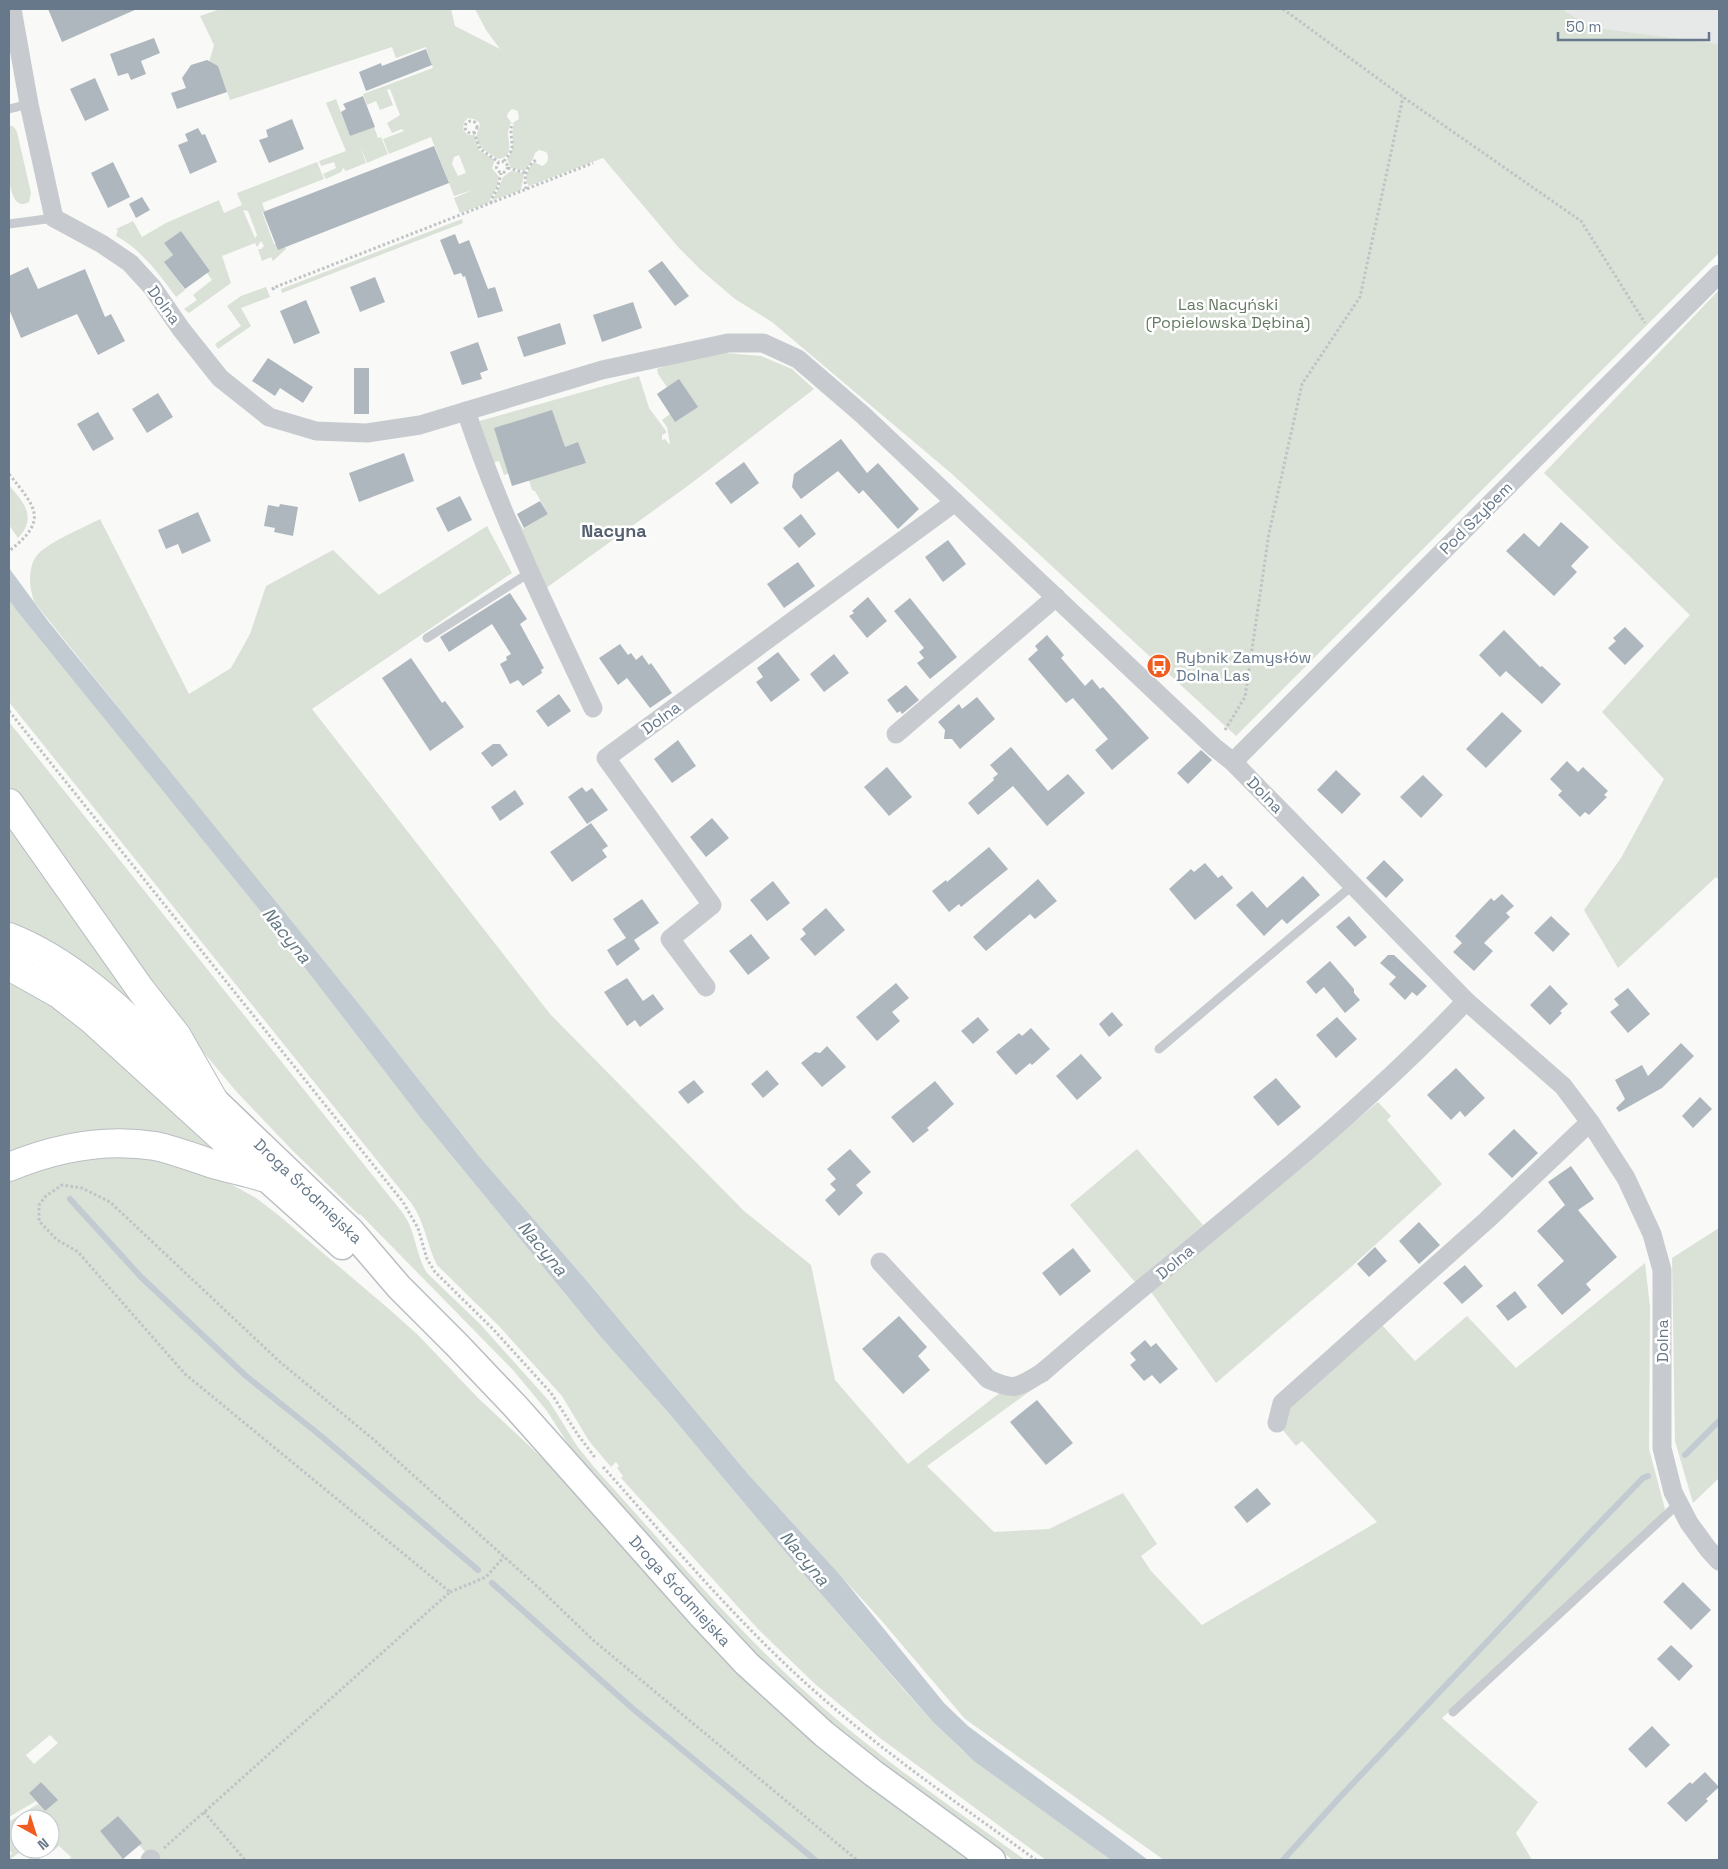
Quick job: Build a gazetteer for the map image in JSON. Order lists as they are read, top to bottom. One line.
{"streets":{"main road":["Droga Śródmiejska"],"street":["Dolna","Pod Szybem"]},"crossings":[["Dolna","Pod Szybem"]],"districts":["Nacyna"],"water":["Nacyna"],"parks":["Las Nacyński (Popielowska Dębina)"],"places":{"bus stop":["Rybnik Zamysłów Dolna Las"]},"scale_bar":"50 m","north":"bottom right"}
